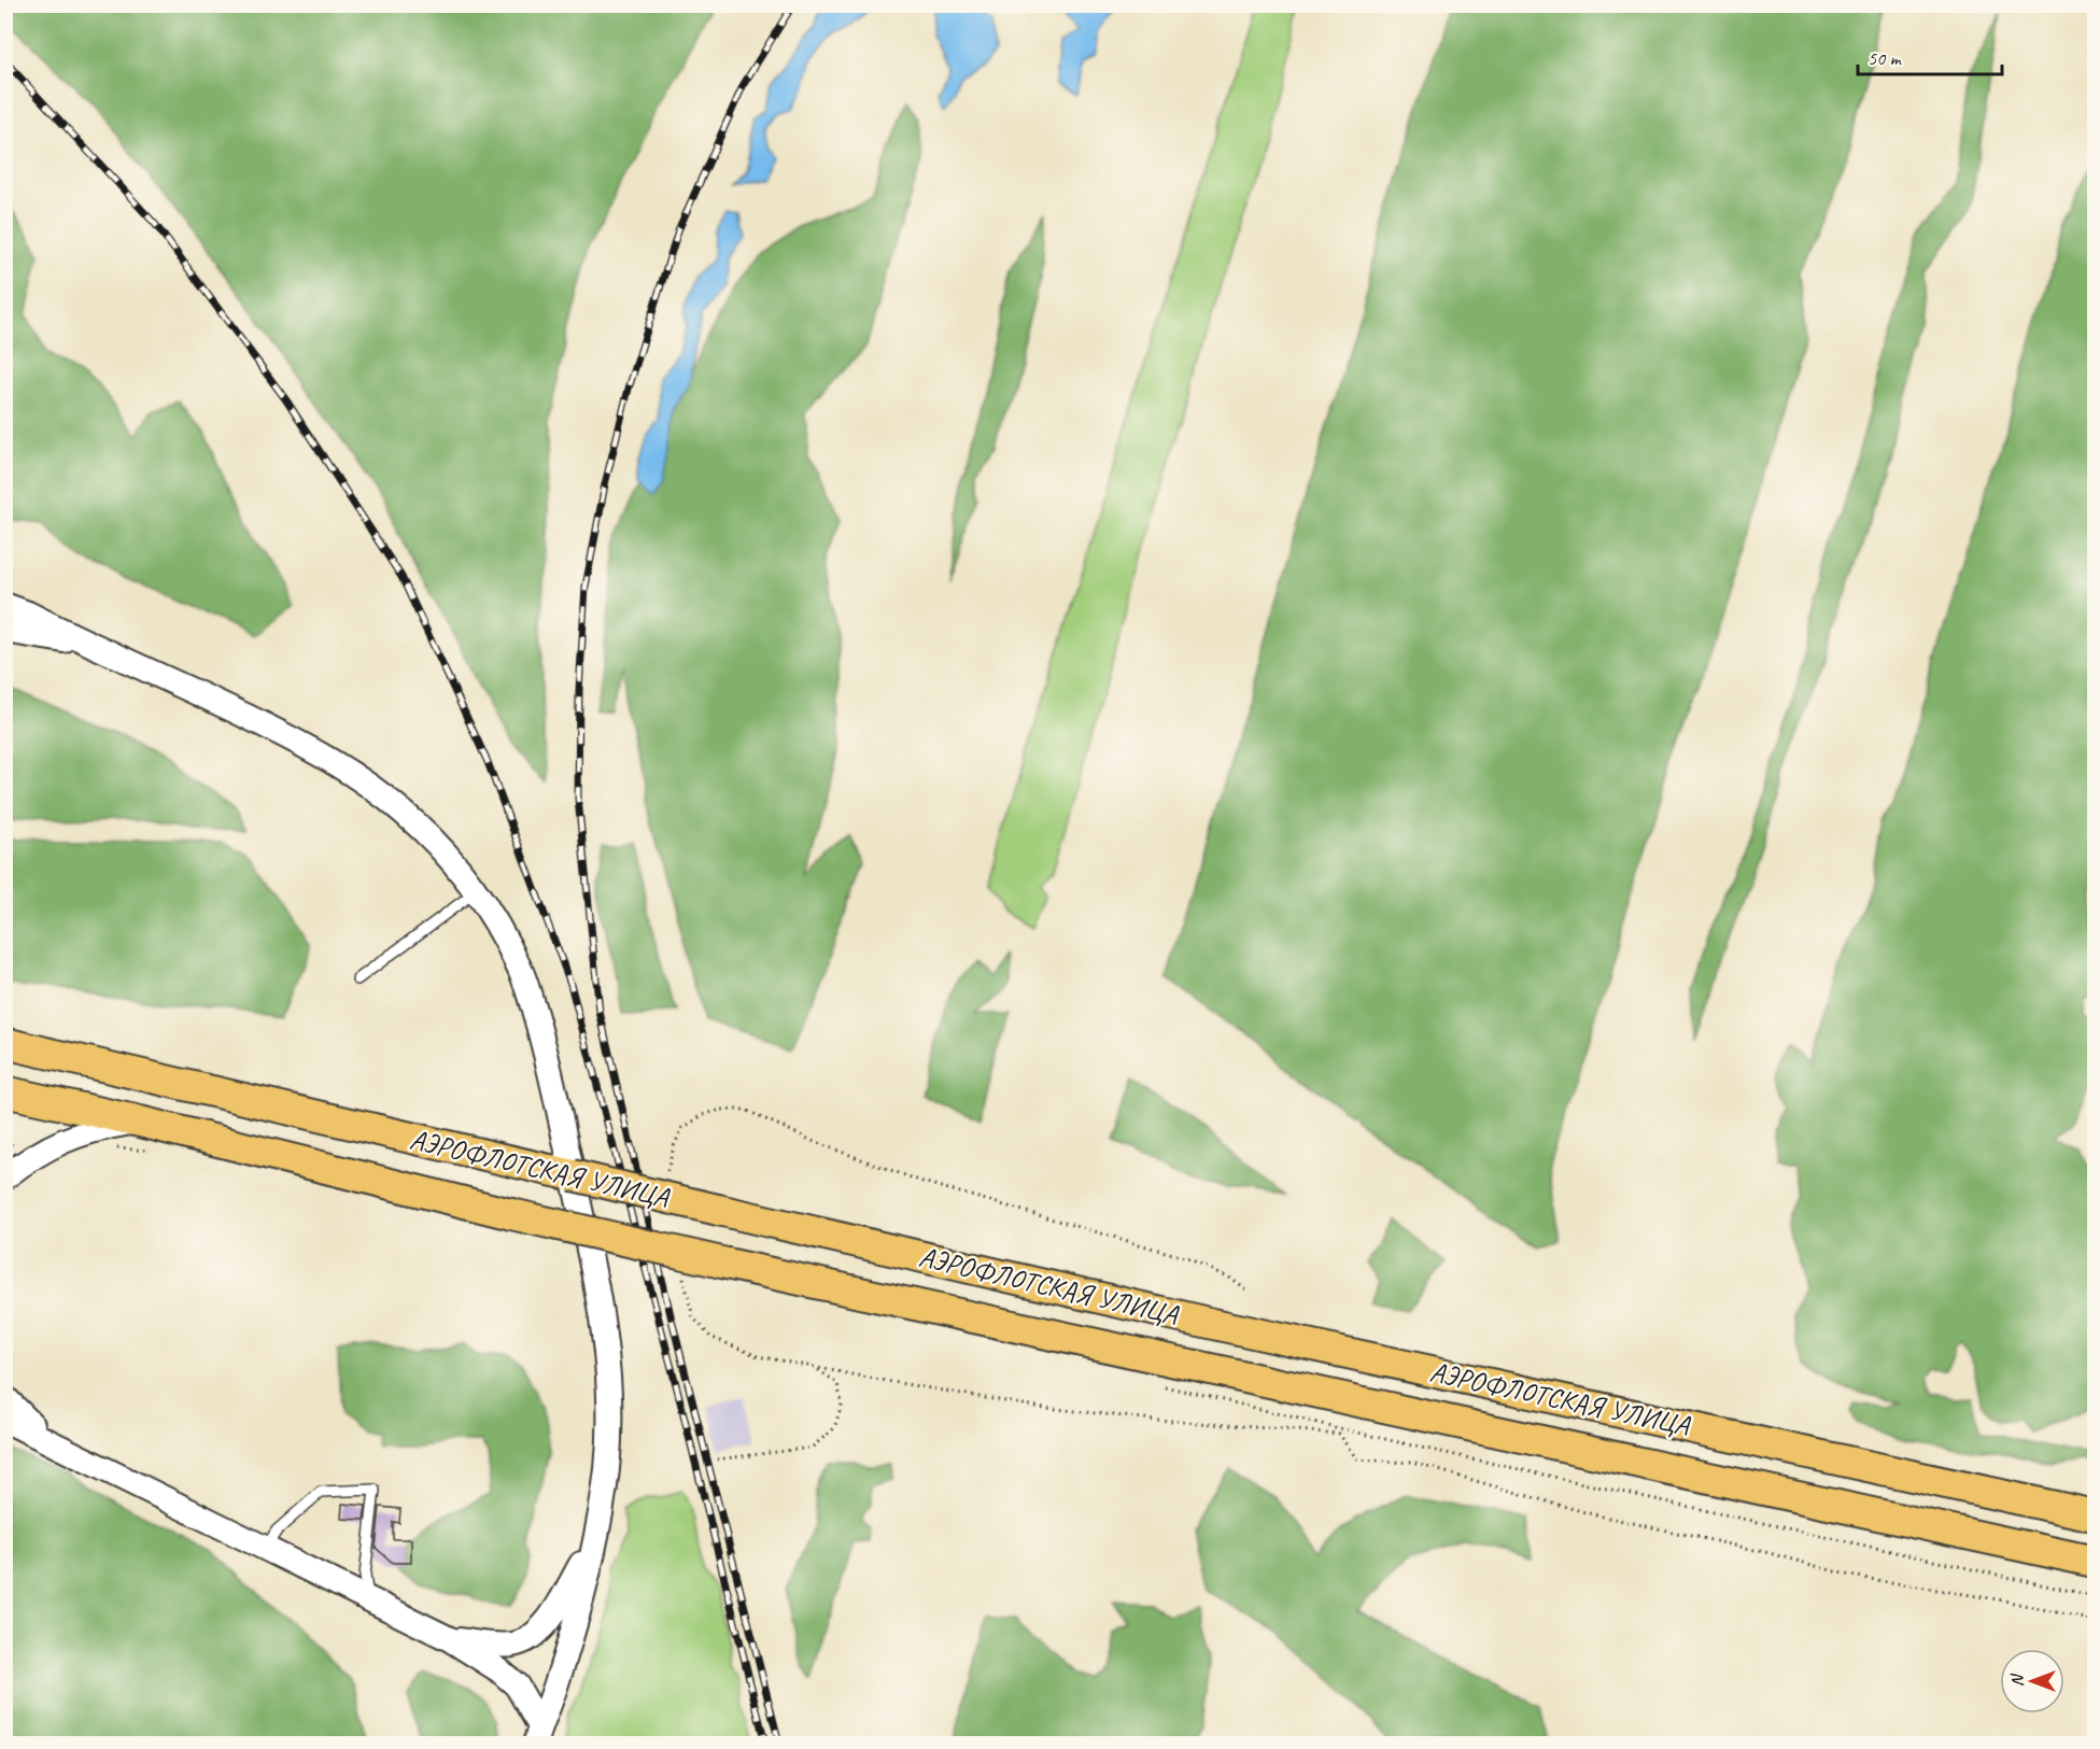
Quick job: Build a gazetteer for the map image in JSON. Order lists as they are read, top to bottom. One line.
{"streets":{"main road":["АЭРОФЛОТСКАЯ УЛИЦА"]},"scale_bar":"50 m","north":"left"}
